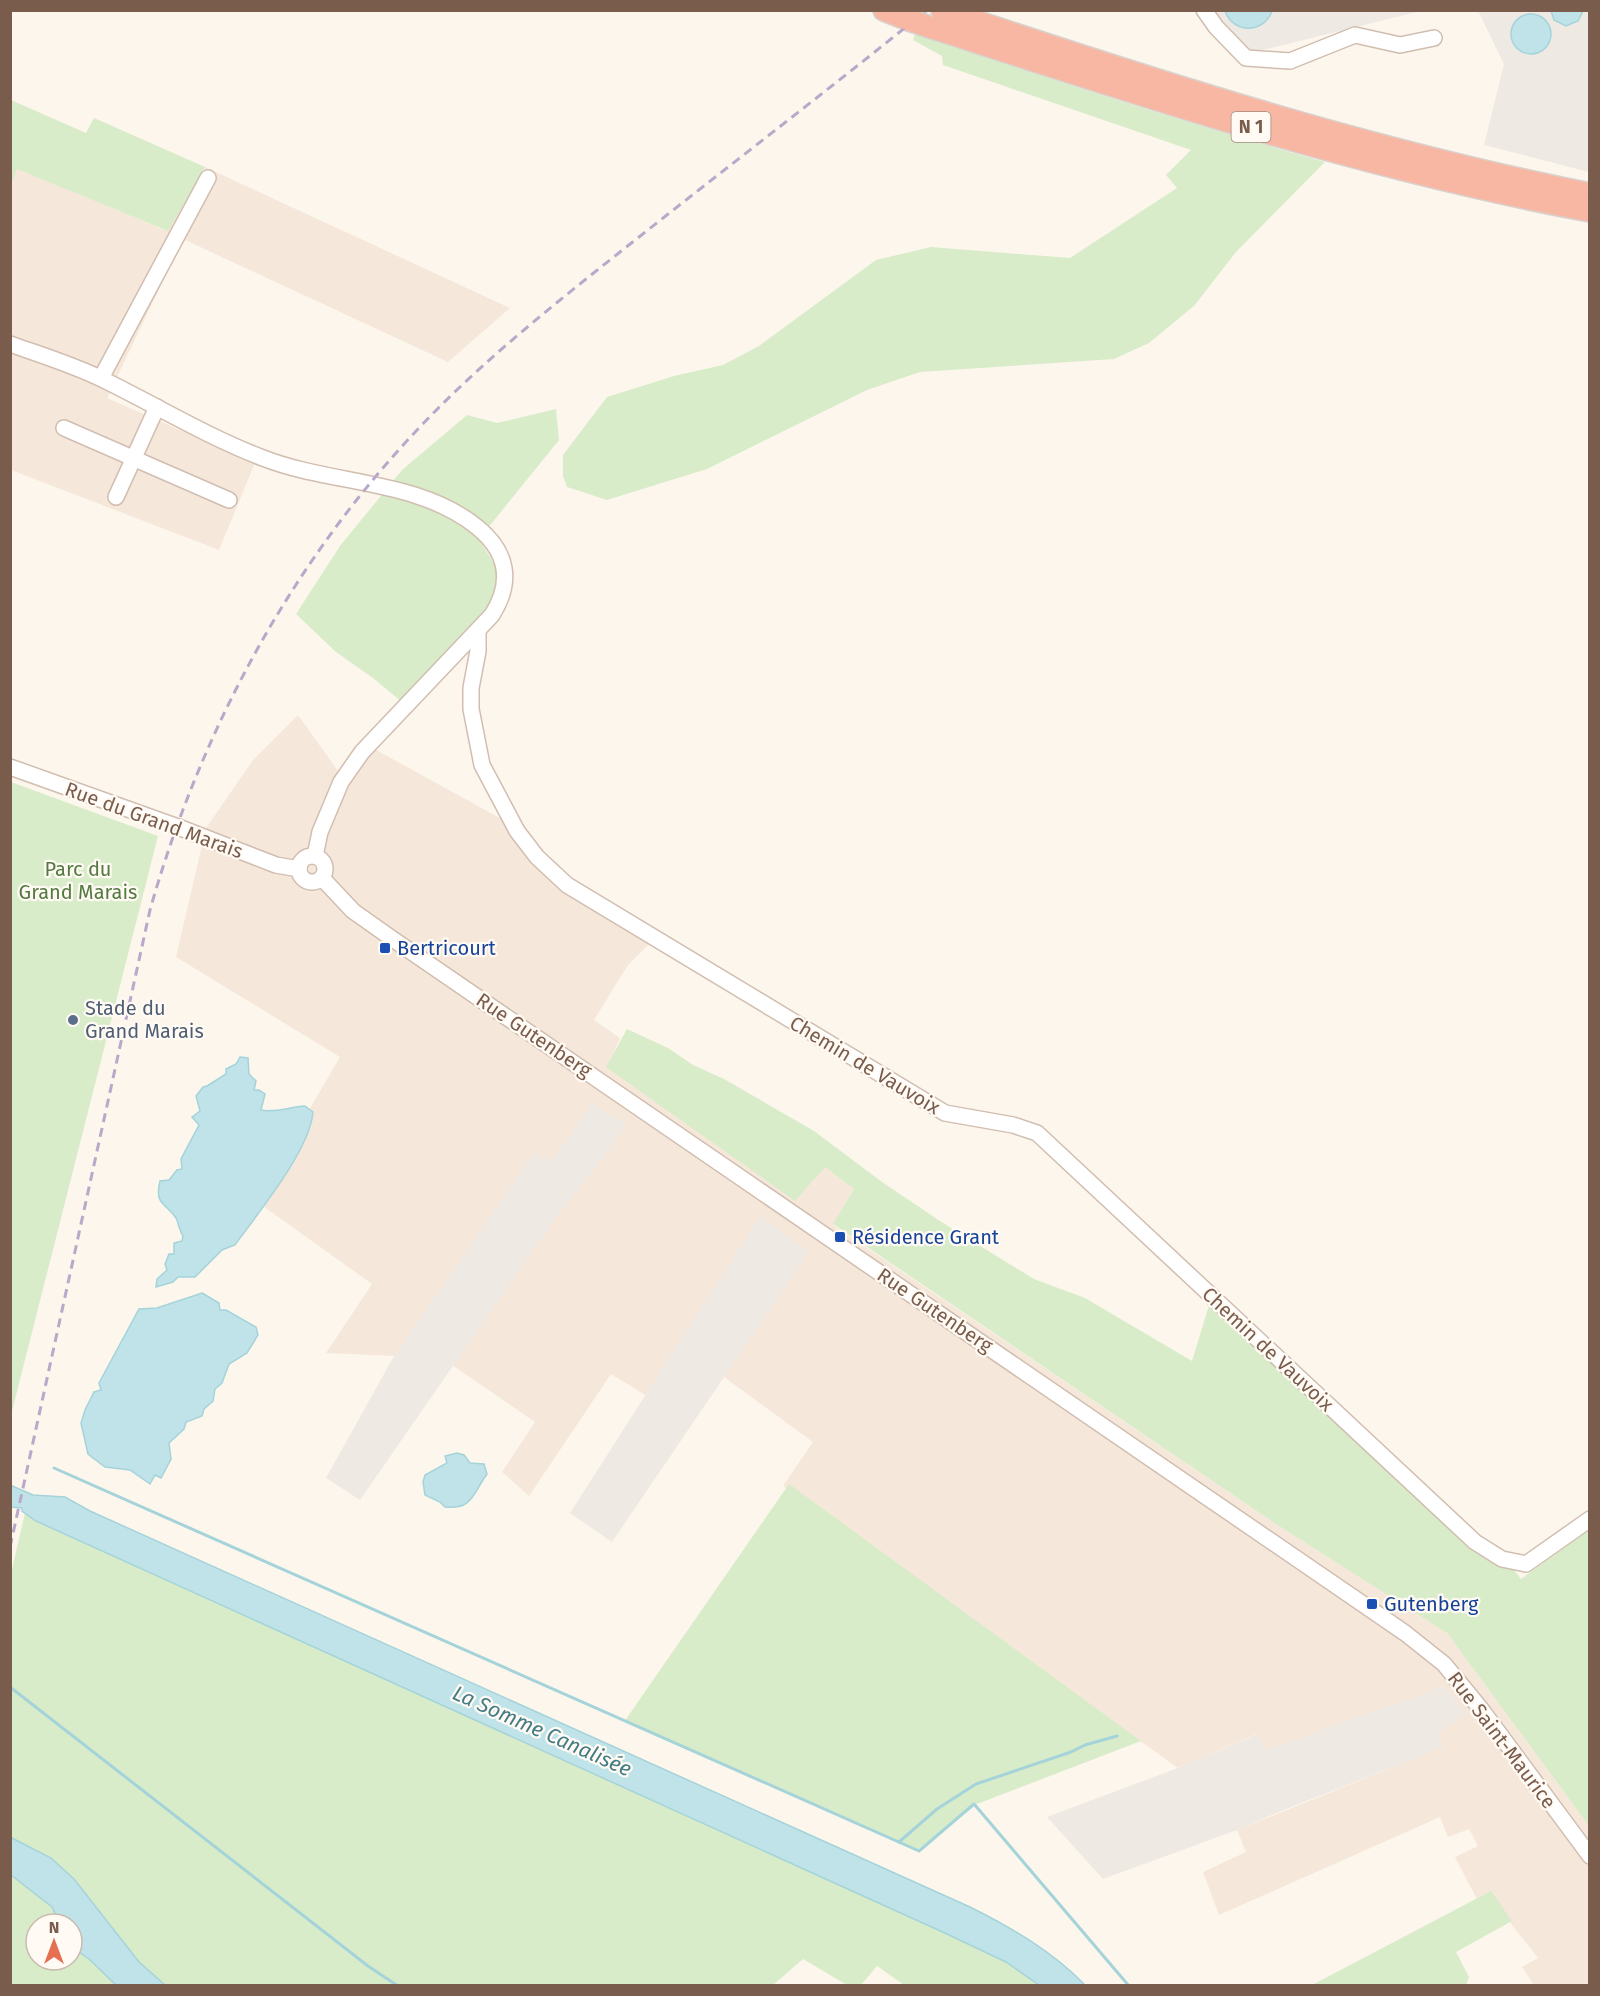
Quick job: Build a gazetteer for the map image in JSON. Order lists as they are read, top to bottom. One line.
{"streets":{"highway":["N 1"],"street":["Rue du Grand Marais","Rue Gutenberg","Chemin de Vauvoix","Rue Saint-Maurice"]},"crossings":[["Rue du Grand Marais","Rue Gutenberg"],["Rue Gutenberg","Rue Saint-Maurice"]],"water":["La Somme Canalisée"],"parks":["Parc du Grand Marais"],"places":{"transit":["Bertricourt","Résidence Grant","Gutenberg"],"other":["Stade du Grand Marais"]},"north":"top"}
